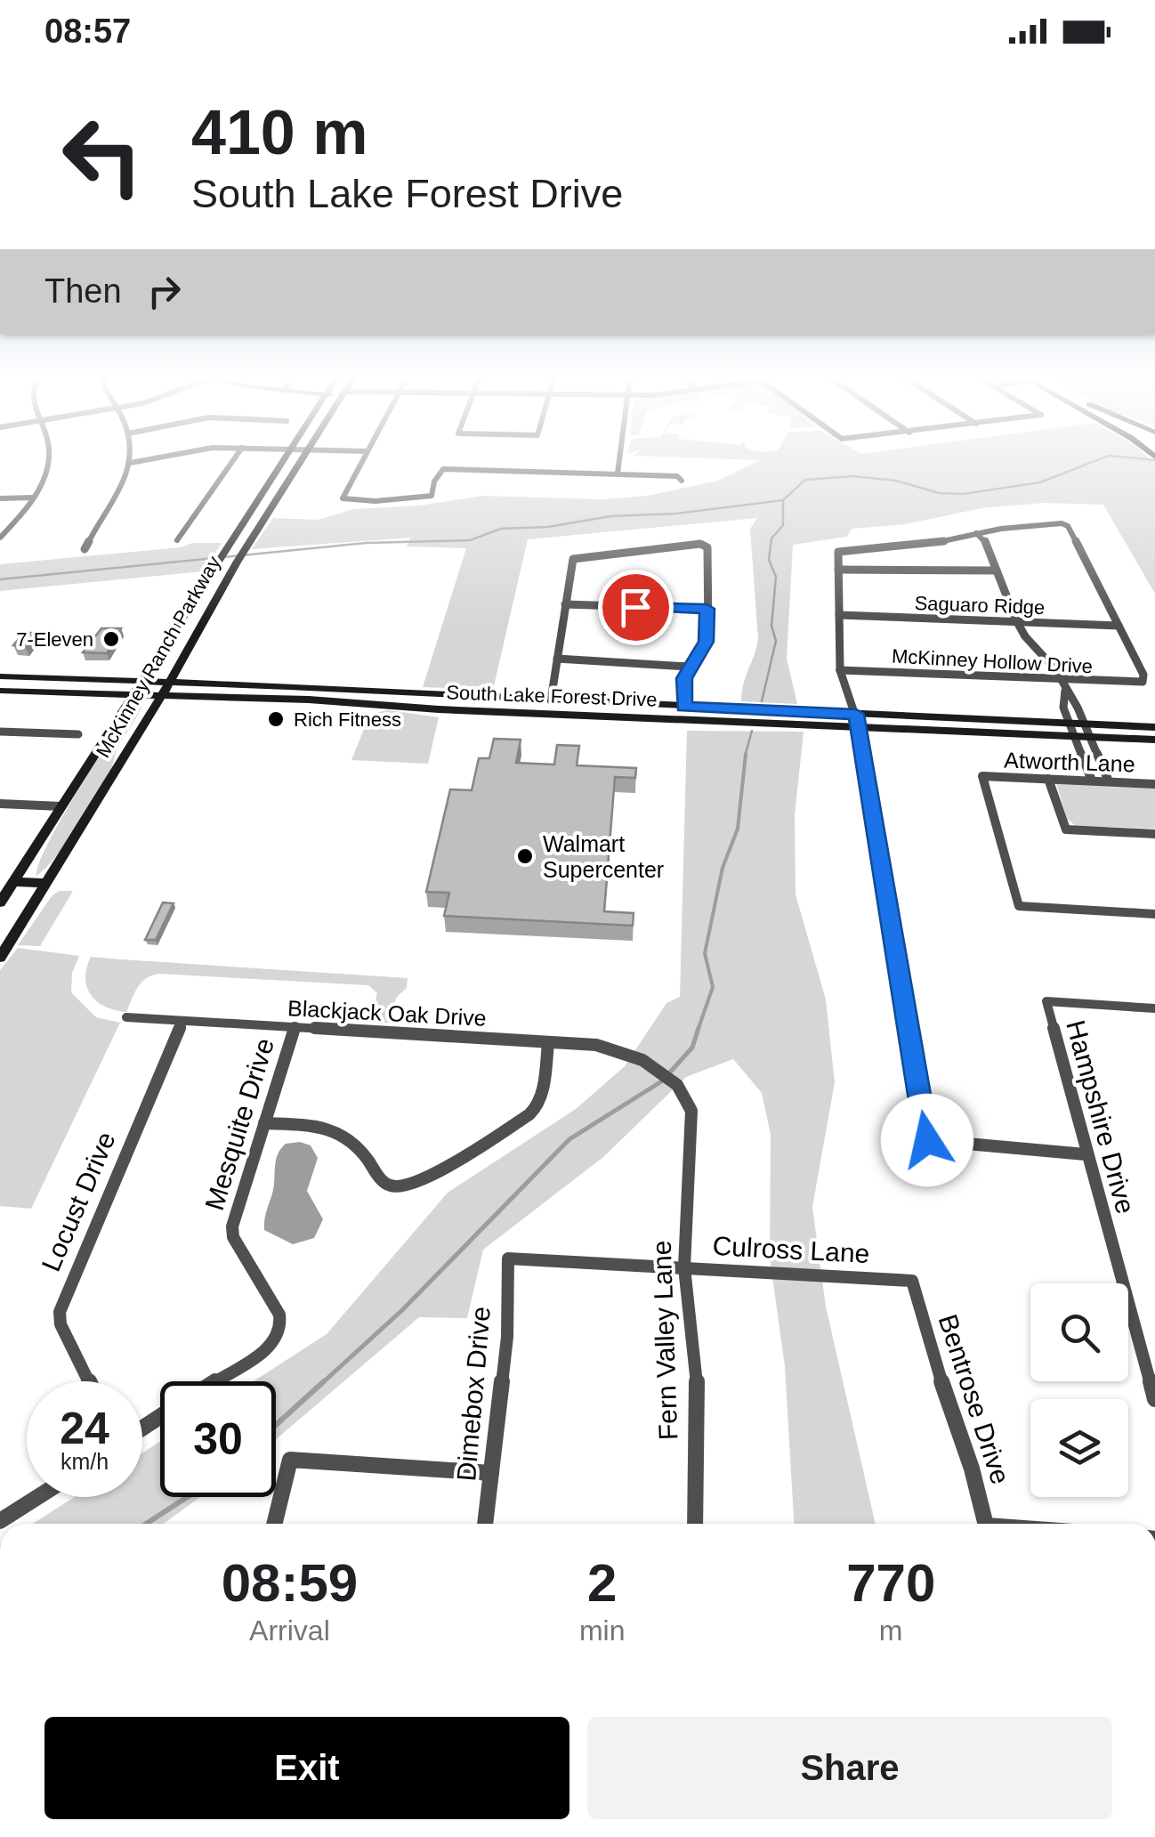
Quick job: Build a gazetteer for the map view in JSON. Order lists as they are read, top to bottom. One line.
{"streets":{"main road":["McKinney Ranch Parkway","South Lake Forest Drive"],"street":["Saguaro Ridge","McKinney Hollow Drive","Atworth Lane","Blackjack Oak Drive","Hampshire Drive","Mesquite Drive","Locust Drive","Culross Lane","Fern Valley Lane","Dimebox Drive","Bentrose Drive"]},"crossings":[["Saguaro Ridge","McKinney Hollow Drive"],["McKinney Ranch Parkway","South Lake Forest Drive"],["Blackjack Oak Drive","Mesquite Drive"],["Blackjack Oak Drive","Locust Drive"],["Blackjack Oak Drive","Fern Valley Lane"],["Culross Lane","Fern Valley Lane"],["Culross Lane","Dimebox Drive"],["Culross Lane","Bentrose Drive"]],"places":["7-Eleven","Rich Fitness","Walmart Supercenter"],"page":{"status":"08:57","turn":["410 m","South Lake Forest Drive"],"then":"Then","speed":"24 km/h","limit":"30","eta":["08:59","Arrival","2","min","770","m"],"buttons":["Exit","Share"]}}
